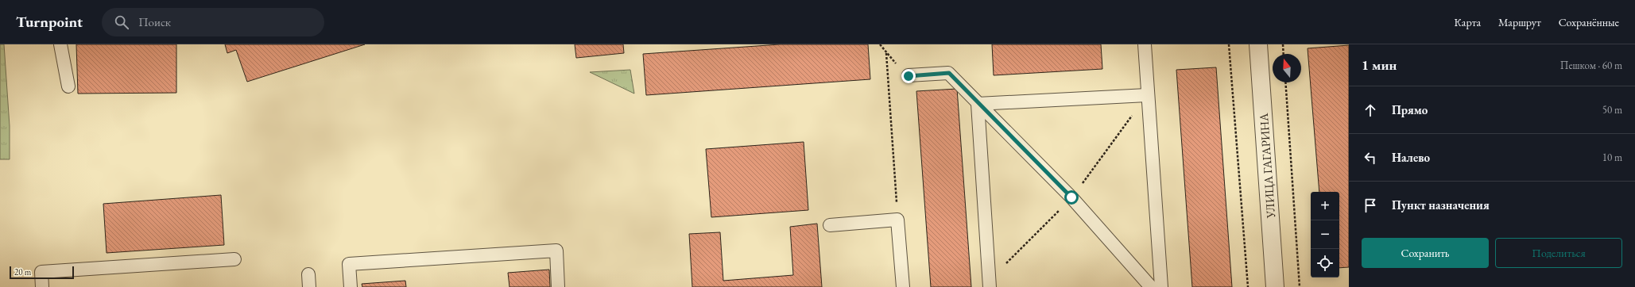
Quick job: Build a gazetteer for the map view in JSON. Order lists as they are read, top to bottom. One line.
{"streets":{"street":["УЛИЦА ГАГАРИНА"]},"scale_bar":"20 m","north":"top","page":{"header":"Turnpoint","search":"Поиск","nav":["Карта","Маршрут","Сохранённые"],"heading":["1 мин","Пешком · 60 m"],"list":[["Прямо","50 m"],["Налево","10 m"],"Пункт назначения"],"map_buttons":["+","−"],"buttons":["Сохранить","Поделиться"],"scale":"20 m"}}
